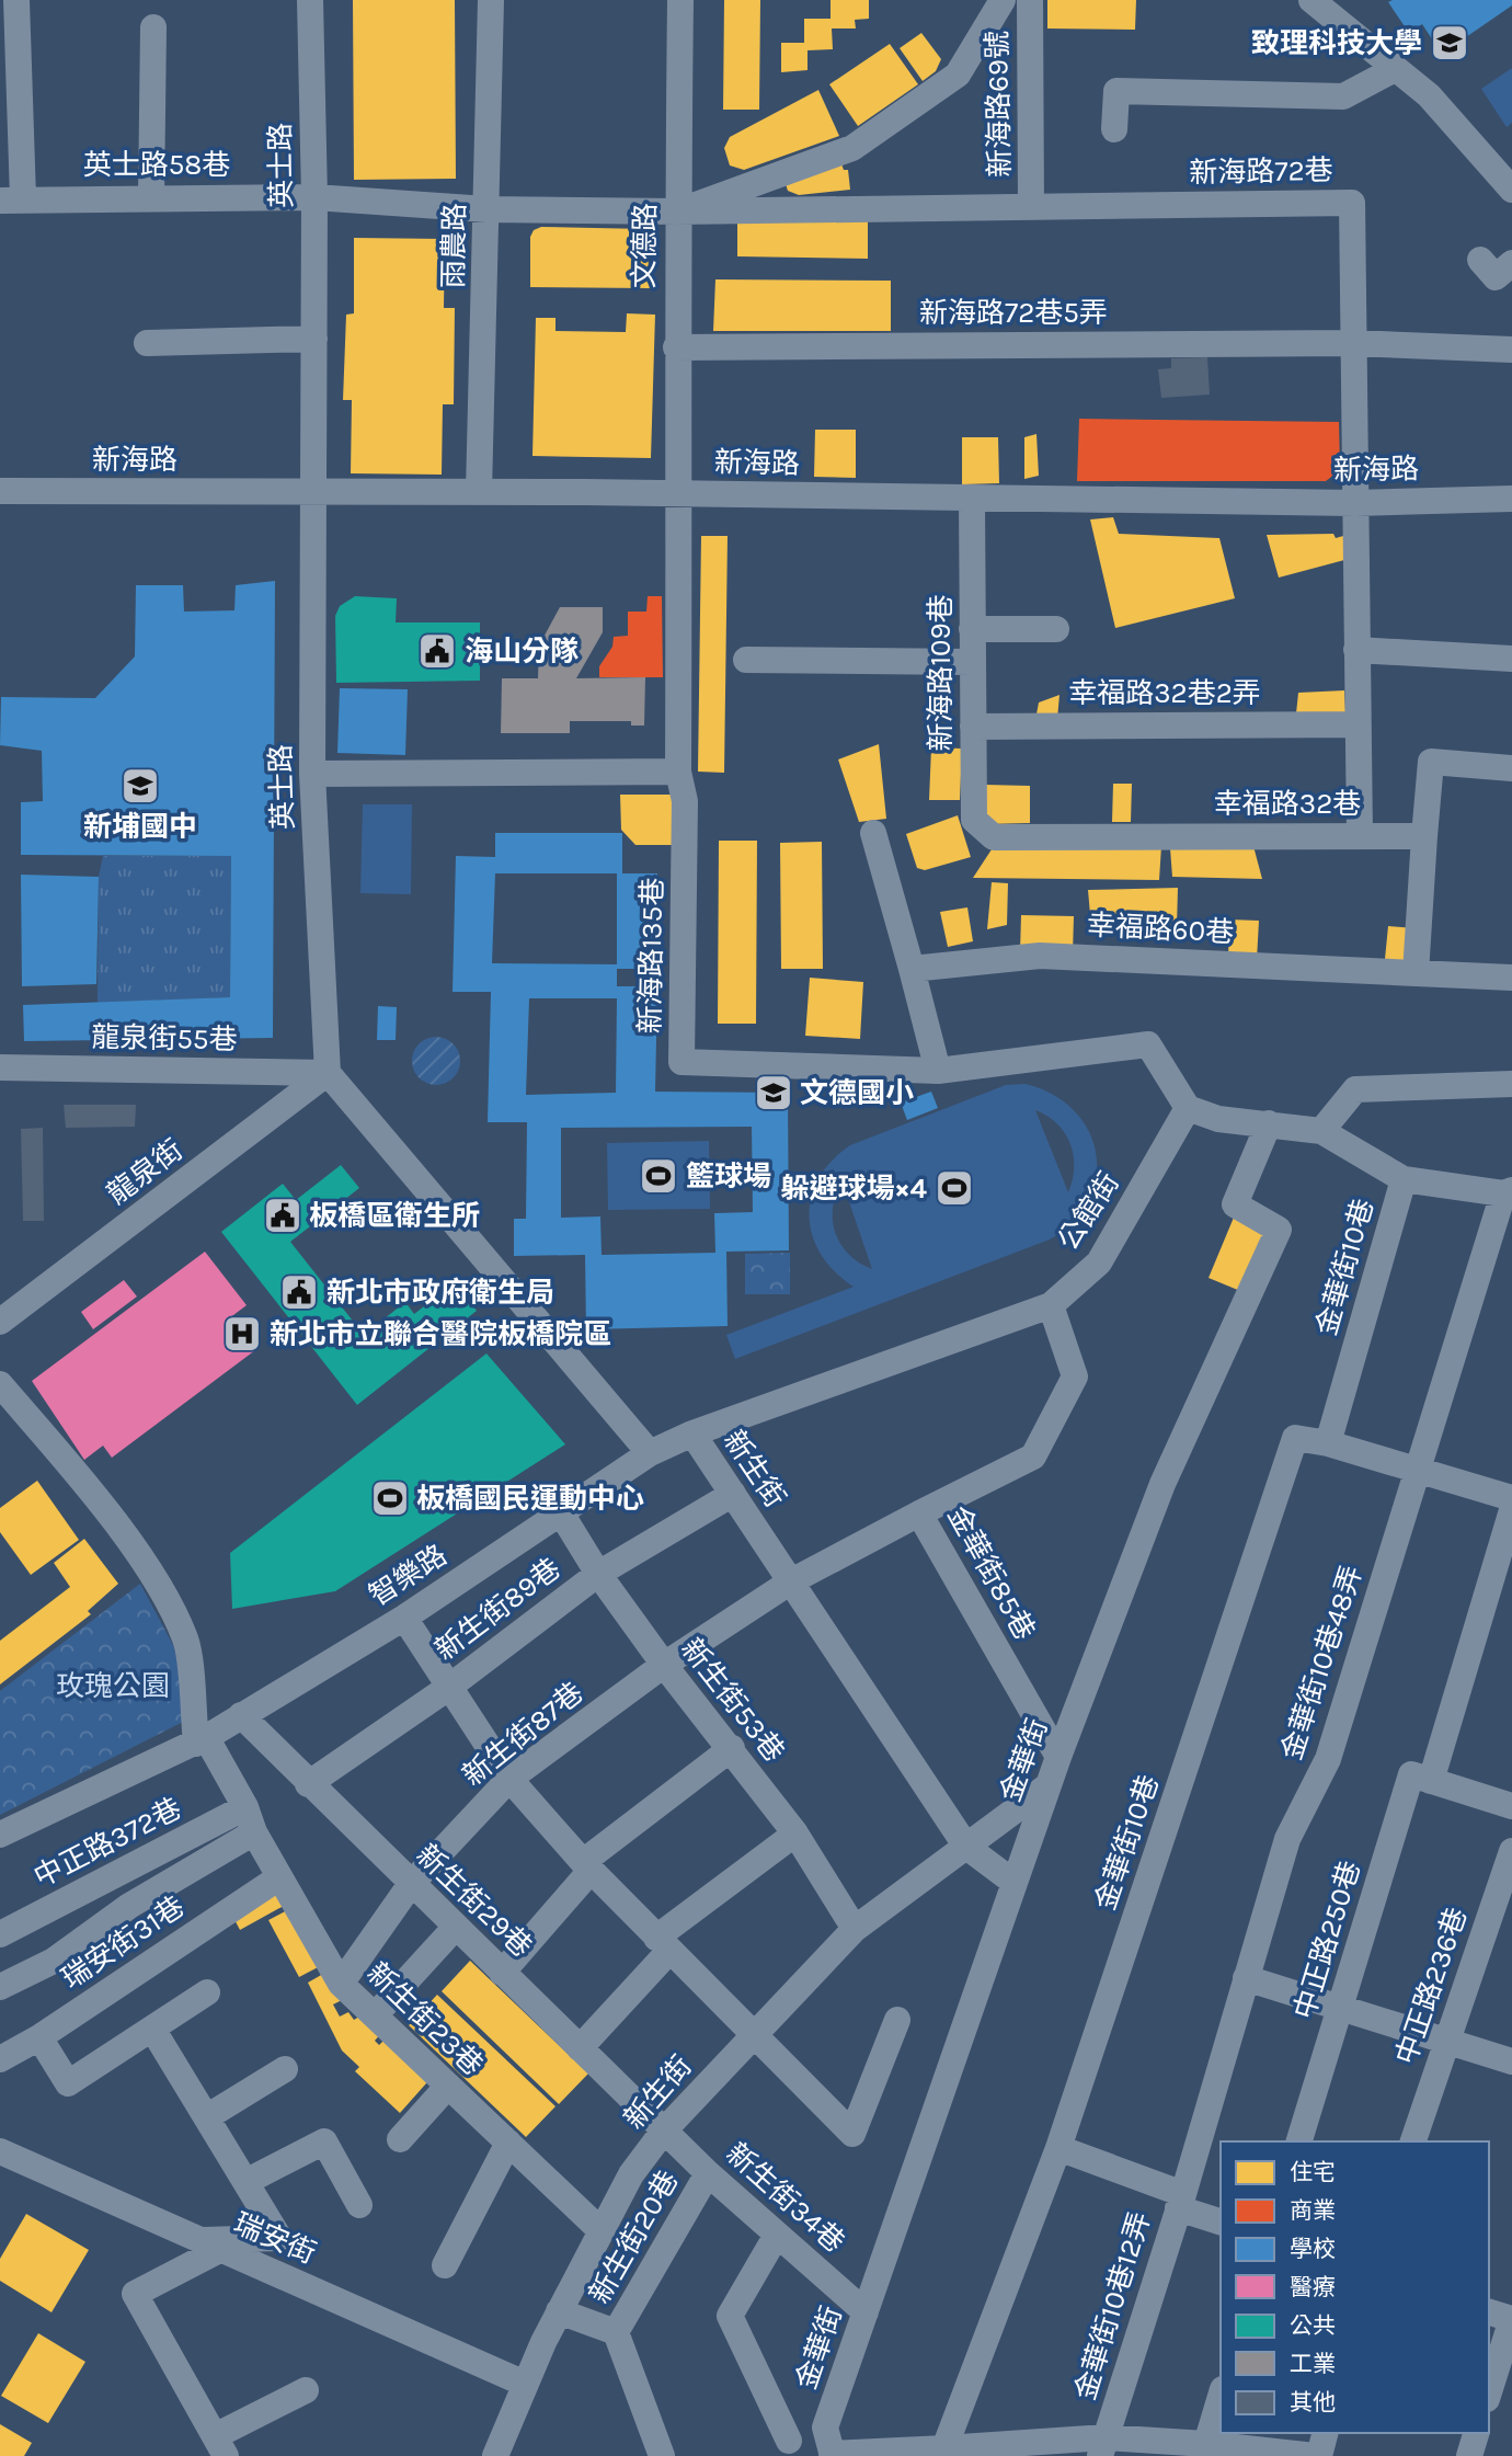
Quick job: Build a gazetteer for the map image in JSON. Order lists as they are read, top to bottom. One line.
{"streets":{"street":["新海路69號","英士路58巷","英士路","新海路72巷","雨農路","文德路","新海路72巷5弄","新海路","新海路109巷","幸福路32巷2弄","幸福路32巷","幸福路60巷","新海路135巷","龍泉街55巷","龍泉街","公館街","金華街10巷","新生街","金華街85巷","智樂路","新生街89巷","金華街10巷48弄","新生街53巷","新生街87巷","金華街","中正路372巷","新生街29巷","中正路250巷","瑞安街31巷","中正路236巷","新生街23巷","新生街34巷","新生街20巷","瑞安街","金華街10巷12弄"]},"crossings":[["新海路69號","新海路72巷"],["英士路58巷","英士路"],["英士路58巷","新海路72巷"],["英士路58巷","雨農路"],["英士路","新海路"],["英士路","龍泉街55巷"],["英士路","龍泉街"],["新海路72巷","雨農路"],["新海路72巷","文德路"],["新海路72巷","新海路72巷5弄"],["新海路72巷","新海路"],["新海路72巷","幸福路32巷2弄"],["新海路72巷","幸福路32巷"],["雨農路","新海路"],["文德路","新海路72巷5弄"],["文德路","新海路"],["文德路","新海路135巷"],["新海路","新海路109巷"],["新海路","新海路135巷"],["新海路109巷","幸福路32巷2弄"],["新海路109巷","幸福路32巷"],["新海路135巷","公館街"],["龍泉街55巷","龍泉街"],["公館街","新生街"],["公館街","金華街85巷"],["公館街","智樂路"],["新生街","新生街89巷"],["新生街","新生街53巷"],["新生街","新生街87巷"],["新生街","金華街"],["新生街","新生街29巷"],["新生街","新生街23巷"],["新生街","新生街34巷"],["新生街","新生街20巷"],["新生街","瑞安街"],["金華街85巷","新生街87巷"],["金華街85巷","金華街"],["智樂路","新生街53巷"],["智樂路","中正路372巷"],["智樂路","新生街29巷"],["智樂路","新生街23巷"],["新生街89巷","新生街53巷"],["新生街89巷","新生街29巷"],["金華街10巷48弄","金華街10巷12弄"],["新生街53巷","新生街87巷"],["新生街87巷","新生街29巷"],["新生街87巷","新生街23巷"],["金華街","新生街34巷"],["中正路372巷","新生街23巷"],["新生街29巷","新生街34巷"],["瑞安街31巷","新生街23巷"],["新生街34巷","新生街20巷"]],"parks":["玫瑰公園"],"places":{"school or university":["致理科技大學","新埔國中","文德國小"],"public building":["海山分隊","板橋區衛生所","新北市政府衛生局"],"sports":["籃球場","躲避球場×4","板橋國民運動中心"],"hospital":["新北市立聯合醫院板橋院區"]},"legend":["住宅","商業","學校","醫療","公共","工業","其他"]}
